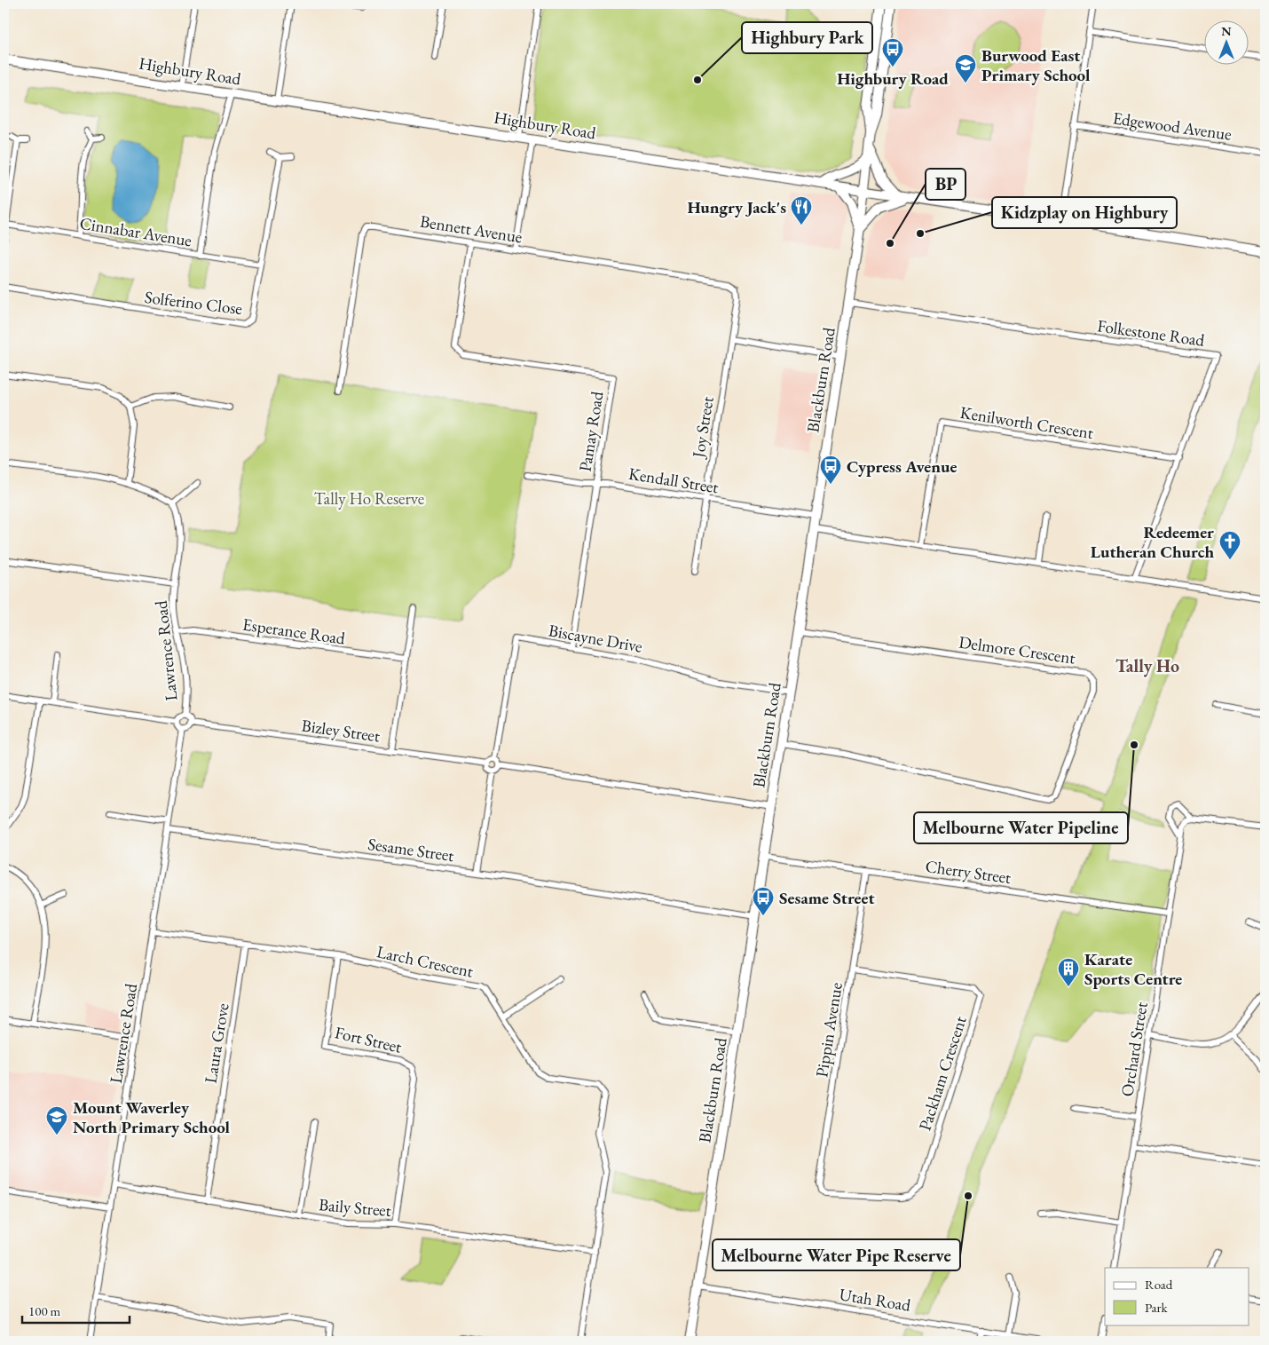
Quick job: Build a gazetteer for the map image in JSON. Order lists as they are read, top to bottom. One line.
{"streets":{"main road":["Highbury Road","Blackburn Road"],"street":["Edgewood Avenue","Bennett Avenue","Cinnabar Avenue","Solferino Close","Folkestone Road","Kenilworth Crescent","Joy Street","Pamay Road","Kendall Street","Esperance Road","Biscayne Drive","Delmore Crescent","Lawrence Road","Bizley Street","Sesame Street","Cherry Street","Larch Crescent","Pippin Avenue","Fort Street","Laura Grove","Orchard Street","Packham Crescent","Baily Street","Utah Road"]},"crossings":[["Highbury Road","Blackburn Road"],["Bennett Avenue","Joy Street"],["Bennett Avenue","Pamay Road"],["Cinnabar Avenue","Solferino Close"],["Folkestone Road","Blackburn Road"],["Folkestone Road","Kenilworth Crescent"],["Blackburn Road","Kendall Street"],["Blackburn Road","Biscayne Drive"],["Blackburn Road","Delmore Crescent"],["Blackburn Road","Sesame Street"],["Blackburn Road","Cherry Street"],["Blackburn Road","Utah Road"],["Joy Street","Kendall Street"],["Pamay Road","Kendall Street"],["Pamay Road","Biscayne Drive"],["Esperance Road","Lawrence Road"],["Biscayne Drive","Bizley Street"],["Lawrence Road","Bizley Street"],["Lawrence Road","Sesame Street"],["Lawrence Road","Larch Crescent"],["Lawrence Road","Baily Street"],["Cherry Street","Pippin Avenue"],["Cherry Street","Orchard Street"],["Larch Crescent","Fort Street"],["Larch Crescent","Laura Grove"],["Larch Crescent","Baily Street"],["Pippin Avenue","Packham Crescent"],["Fort Street","Baily Street"],["Laura Grove","Baily Street"]],"districts":["Tally Ho"],"parks":["Tally Ho Reserve"],"places":{"bus stop":["Highbury Road","Cypress Avenue","Sesame Street"],"other":["Highbury Park","Kidzplay on Highbury","BP","Melbourne Water Pipeline","Melbourne Water Pipe Reserve"],"school or university":["Burwood East Primary School","Mount Waverley North Primary School"],"restaurant":["Hungry Jack's"],"church":["Redeemer Lutheran Church"],"building":["Karate Sports Centre"]},"legend":["Road","Park"],"scale_bar":"100 m","north":"top"}
